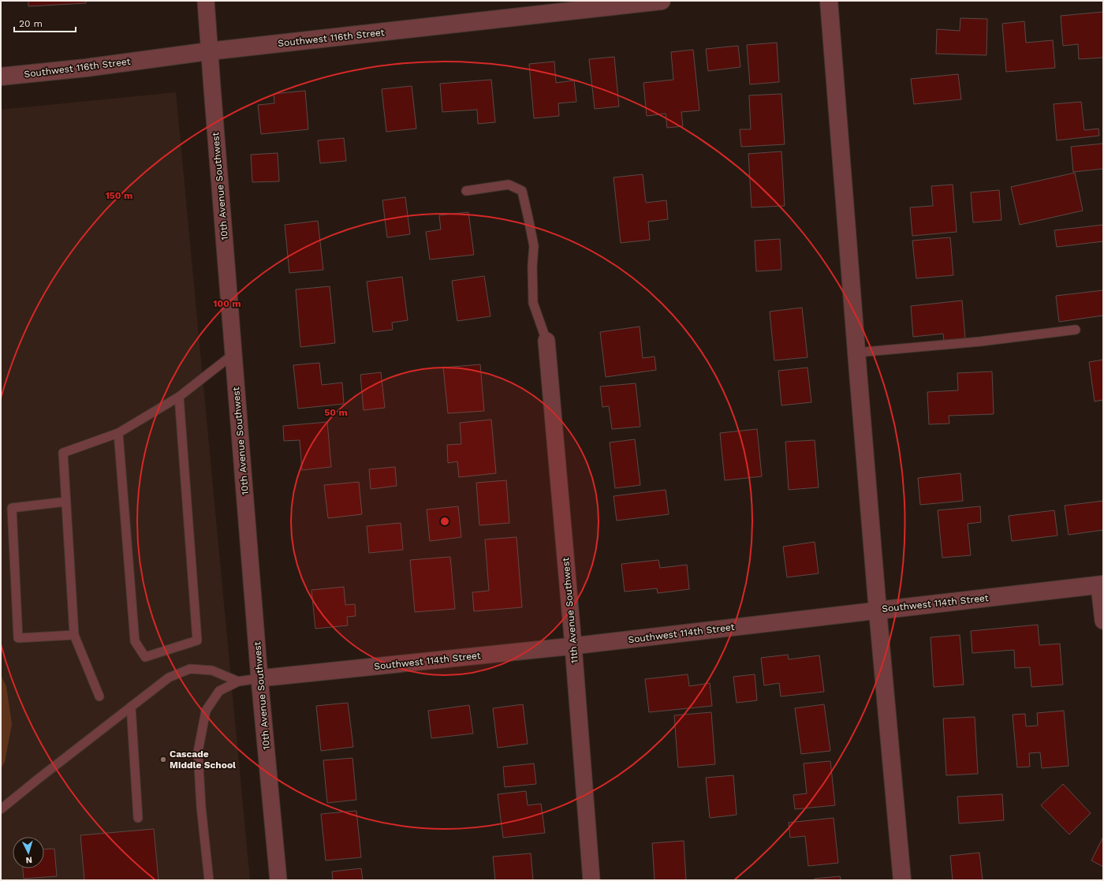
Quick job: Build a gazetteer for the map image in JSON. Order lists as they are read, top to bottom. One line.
{"streets":{"street":["Southwest 116th Street","10th Avenue Southwest","Southwest 114th Street","11th Avenue Southwest"]},"crossings":[["Southwest 116th Street","10th Avenue Southwest"],["10th Avenue Southwest","Southwest 114th Street"],["Southwest 114th Street","11th Avenue Southwest"]],"places":["Cascade Middle School"],"scale_bar":"20 m","north":"bottom","rings":["150 m","100 m","50 m"]}
